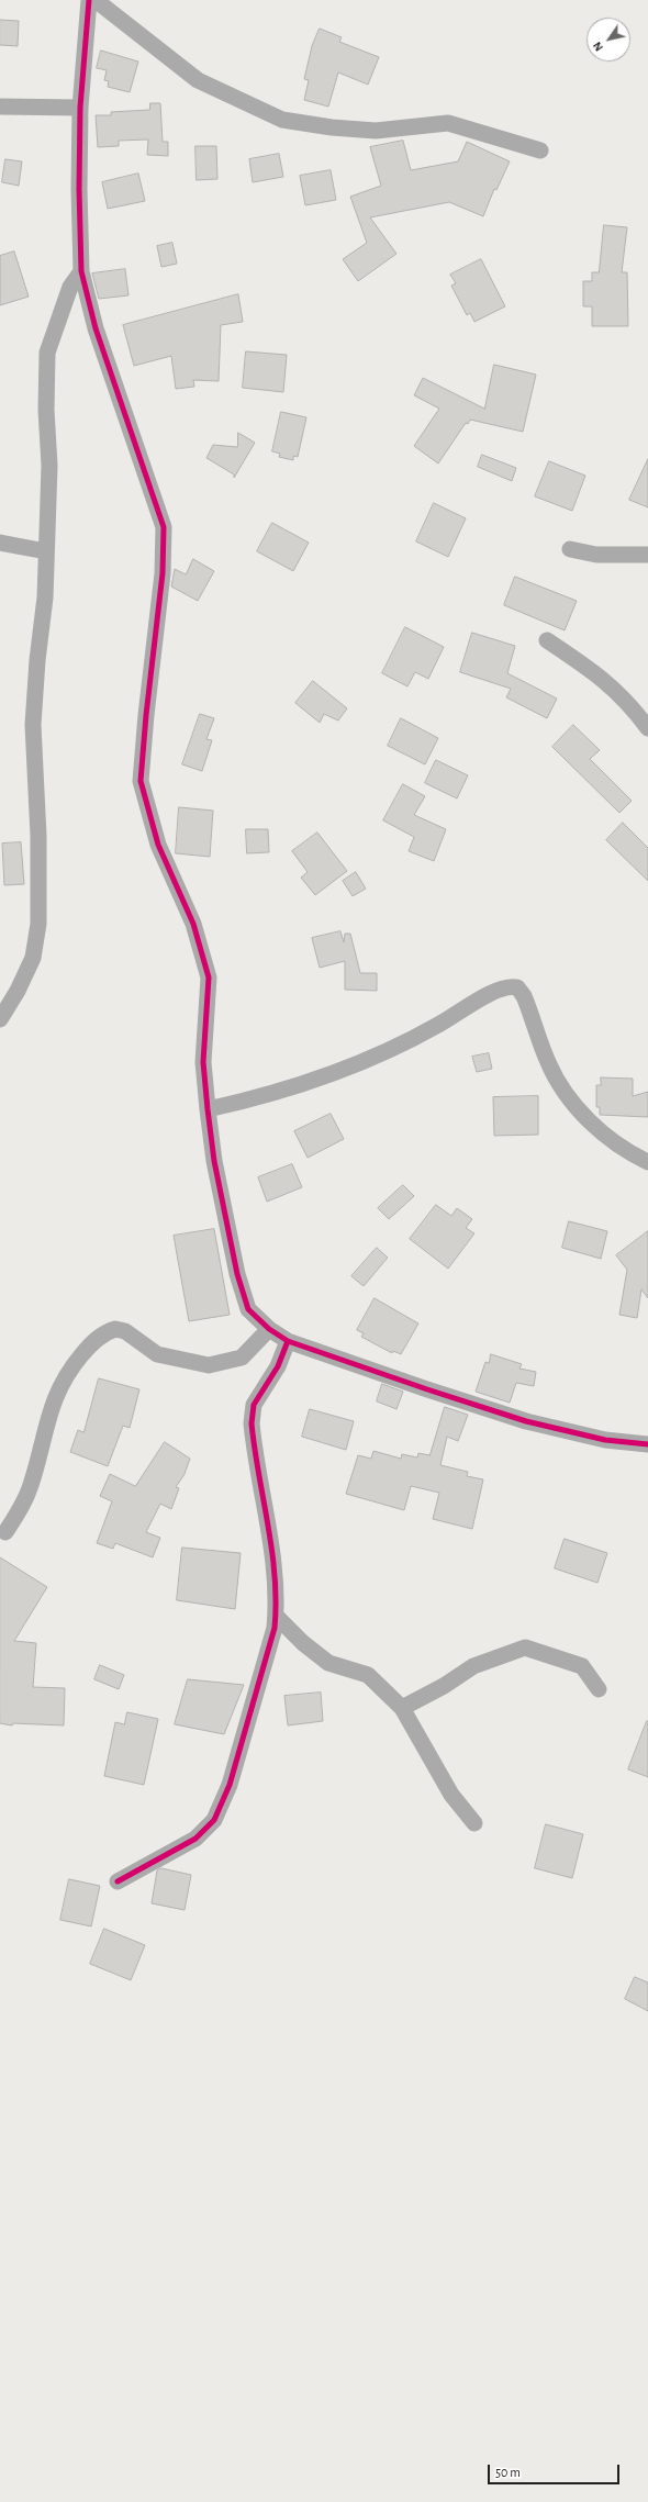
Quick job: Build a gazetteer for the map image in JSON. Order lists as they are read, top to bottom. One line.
{"scale_bar":"50 m","north":"bottom left"}
